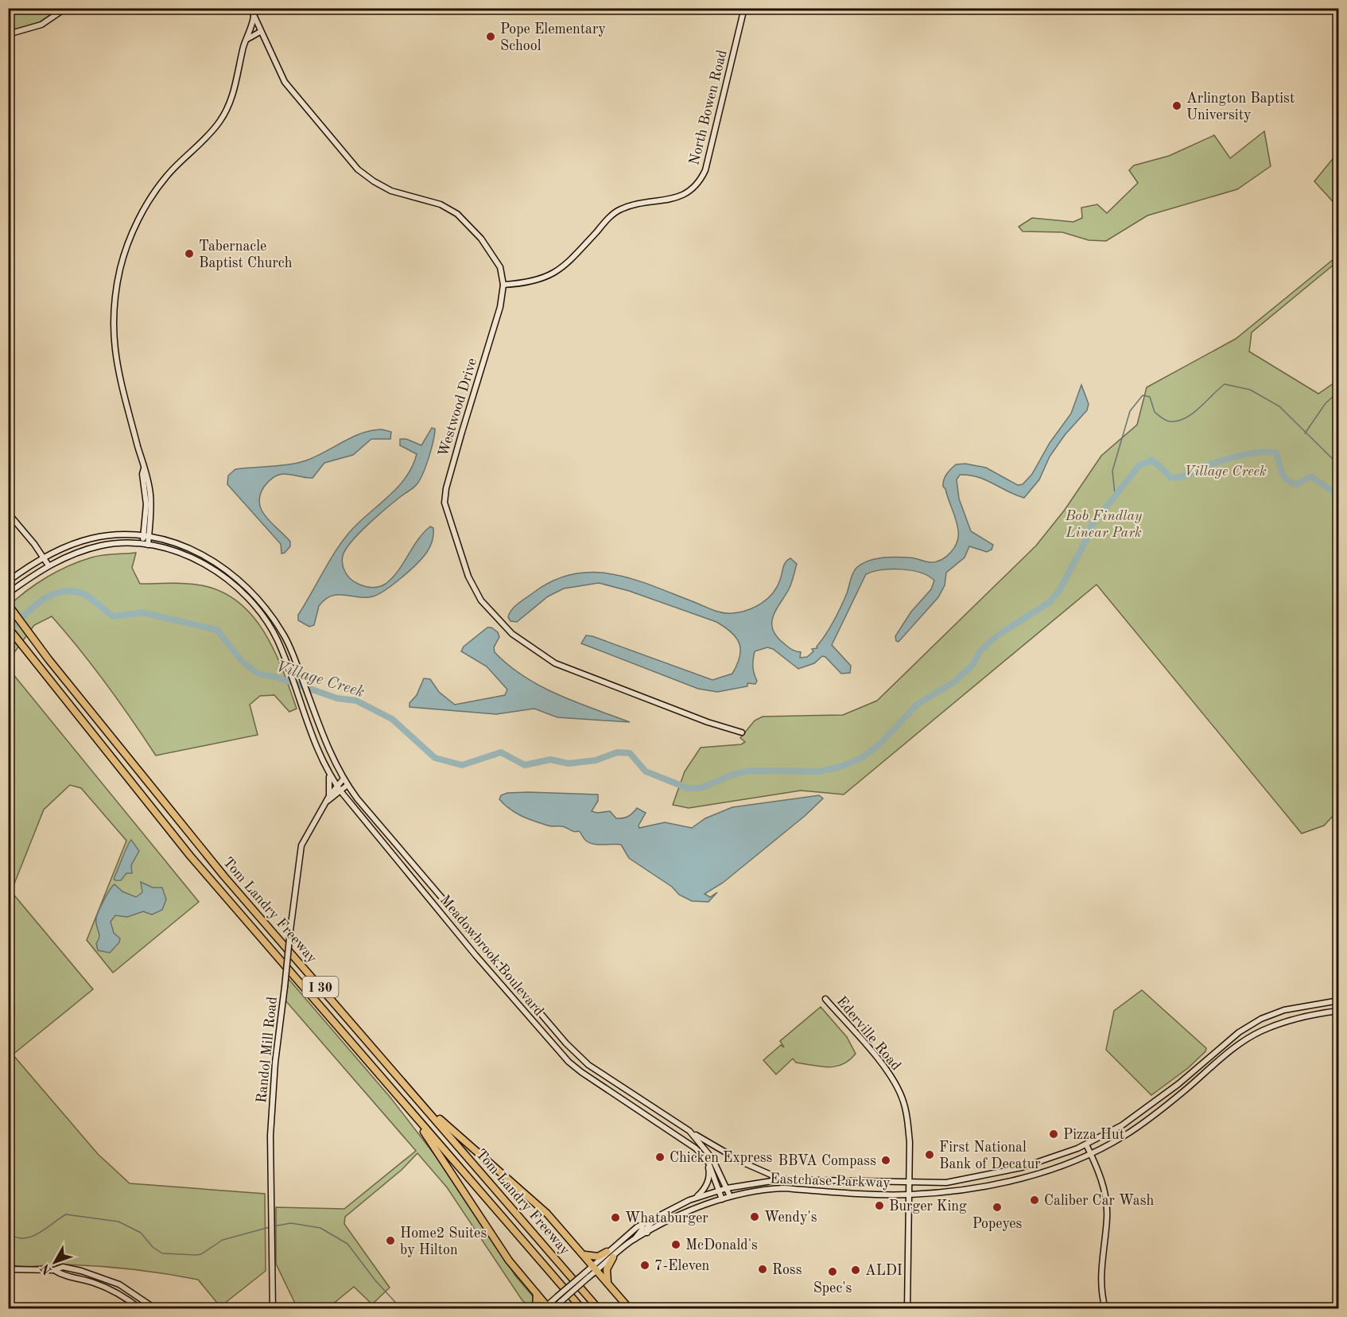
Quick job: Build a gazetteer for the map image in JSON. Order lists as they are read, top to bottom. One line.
{"streets":{"highway":["Tom Landry Freeway","I 30"],"main road":["North Bowen Road","Westwood Drive","Meadowbrook Boulevard","Ederville Road","Randol Mill Road","Eastchase Parkway"]},"crossings":[["North Bowen Road","Westwood Drive"],["Meadowbrook Boulevard","Randol Mill Road"],["Meadowbrook Boulevard","Eastchase Parkway"],["Ederville Road","Eastchase Parkway"]],"water":["Village Creek"],"parks":["Village Creek","Bob Findlay Linear Park"],"places":["Pope Elementary School","Arlington Baptist University","Tabernacle Baptist Church","Pizza Hut","First National Bank of Decatur","Chicken Express","BBVA Compass","Caliber Car Wash","Burger King","Popeyes","Wendy's","Whataburger","Home2 Suites by Hilton","McDonald's","7-Eleven","Ross","ALDI","Spec's"],"north":"bottom left"}
